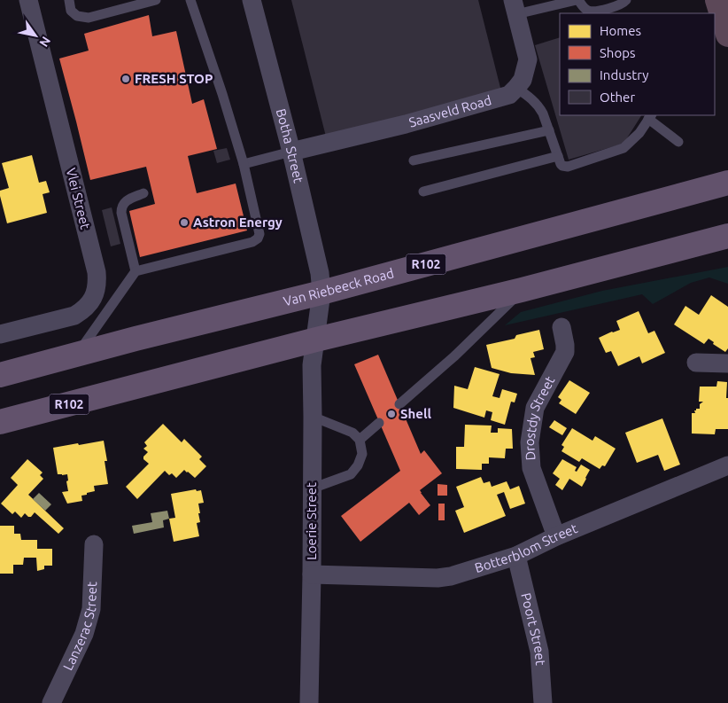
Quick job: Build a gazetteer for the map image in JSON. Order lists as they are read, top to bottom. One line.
{"streets":{"main road":["R102","Van Riebeeck Road"],"street":["Saasveld Road","Botha Street","Vlei Street","Drostdy Street","Loerie Street","Botterblom Street","Lanzerac Street","Poort Street"]},"crossings":[["Saasveld Road","Botha Street"],["Botha Street","R102"],["Botha Street","Van Riebeeck Road"],["Botha Street","Loerie Street"],["R102","Loerie Street"],["Drostdy Street","Botterblom Street"],["Loerie Street","Botterblom Street"],["Botterblom Street","Poort Street"]],"places":["FRESH STOP","Astron Energy","Shell"],"legend":["Homes","Shops","Industry","Other"],"north":"bottom right"}
